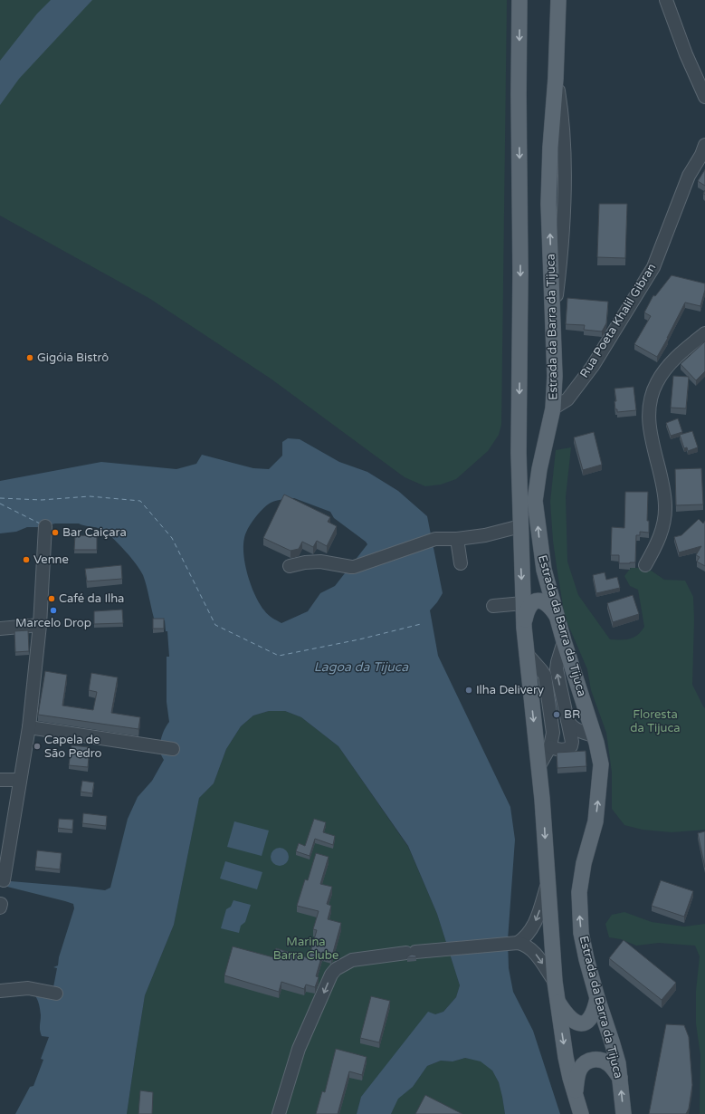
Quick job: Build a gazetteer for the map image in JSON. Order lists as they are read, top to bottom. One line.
{"streets":{"main road":["Estrada da Barra da Tijuca"],"street":["Rua Poeta Khalil Gibran"]},"crossings":[["Rua Poeta Khalil Gibran","Estrada da Barra da Tijuca"]],"water":["Lagoa da Tijuca"],"parks":["Floresta da Tijuca","Marina Barra Clube"],"places":["Gigóia Bistrô","Bar Caiçara","Venne","Café da Ilha","Marcelo Drop","Ilha Delivery","BR","Capela de São Pedro"]}
